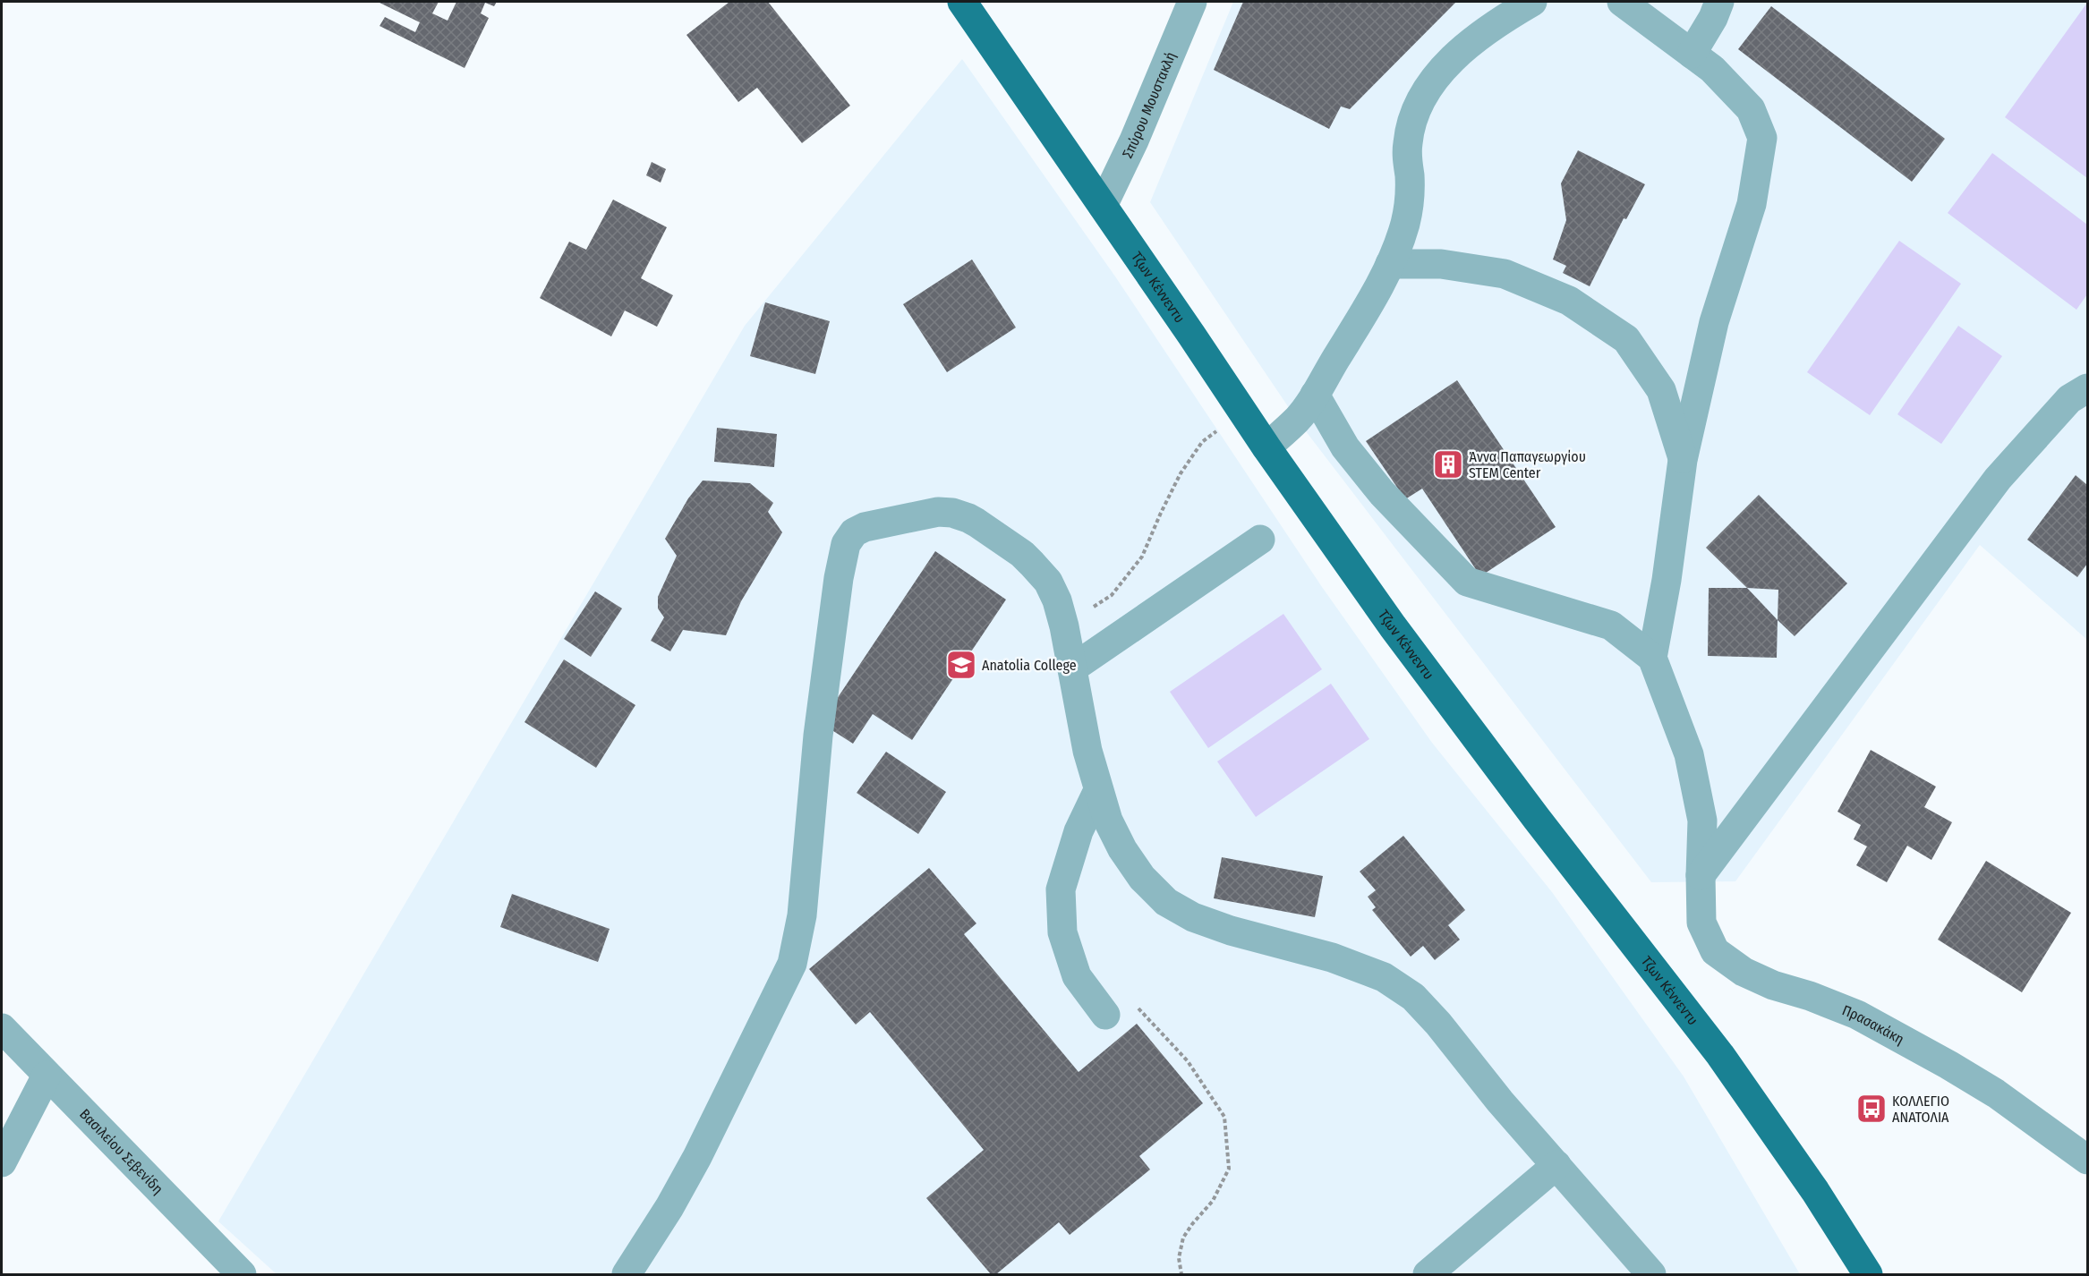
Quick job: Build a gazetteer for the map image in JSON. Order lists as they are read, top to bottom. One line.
{"streets":{"main road":["Τζων Κέννεντυ"],"street":["Σπύρου Μουστακλή","Πρασακάκη","Βασιλείου Σεβενίδη"]},"crossings":[["Σπύρου Μουστακλή","Τζων Κέννεντυ"]],"places":{"building":["Άννα Παπαγεωργίου STEM Center"],"school or university":["Anatolia College"],"bus stop":["ΚΟΛΛΕΓΙΟ ΑΝΑΤΟΛΙΑ"]}}
